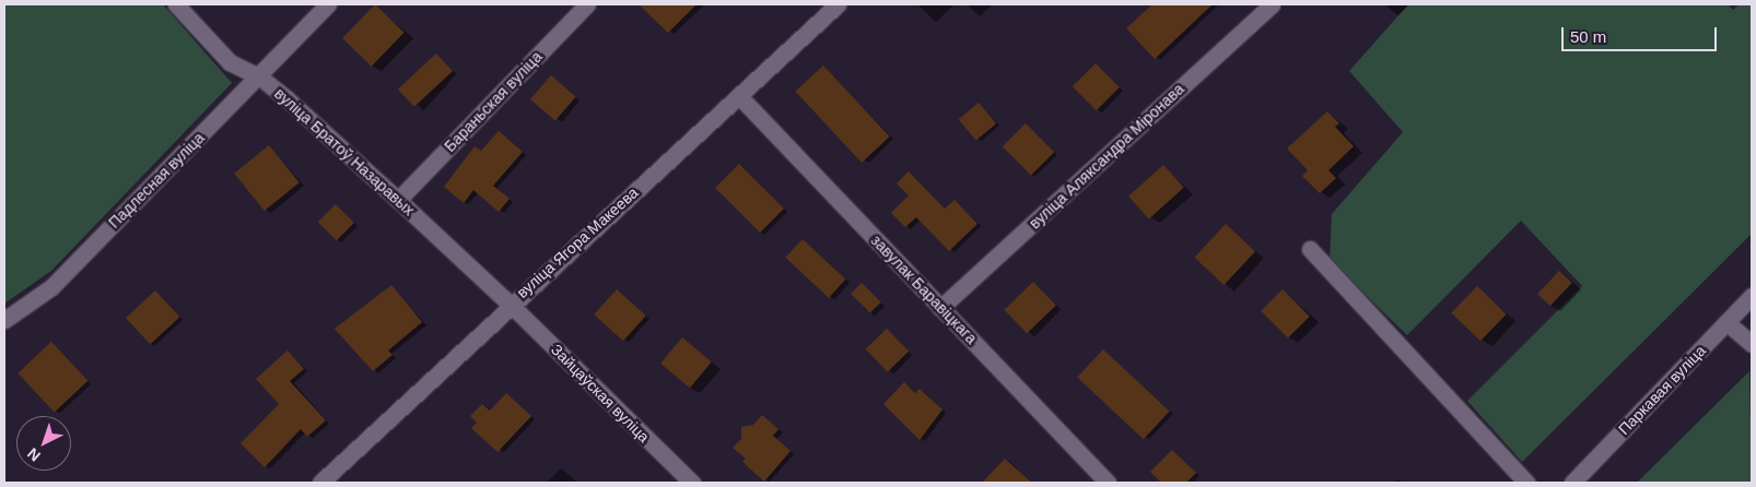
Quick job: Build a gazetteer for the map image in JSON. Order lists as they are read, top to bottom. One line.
{"streets":{"street":["Бараньская вуліца","вуліца Братоў Назаравых","вуліца Аляксандра Міронава","Падлесная вуліца","вуліца Ягора Макеева","завулак Баравіцкага","Паркавая вуліца","Зайцаўская вуліца"]},"crossings":[["Бараньская вуліца","вуліца Братоў Назаравых"],["вуліца Братоў Назаравых","Падлесная вуліца"],["вуліца Братоў Назаравых","вуліца Ягора Макеева"],["вуліца Братоў Назаравых","Зайцаўская вуліца"],["вуліца Аляксандра Міронава","завулак Баравіцкага"],["вуліца Ягора Макеева","завулак Баравіцкага"],["вуліца Ягора Макеева","Зайцаўская вуліца"]],"scale_bar":"50 m","north":"bottom left"}
